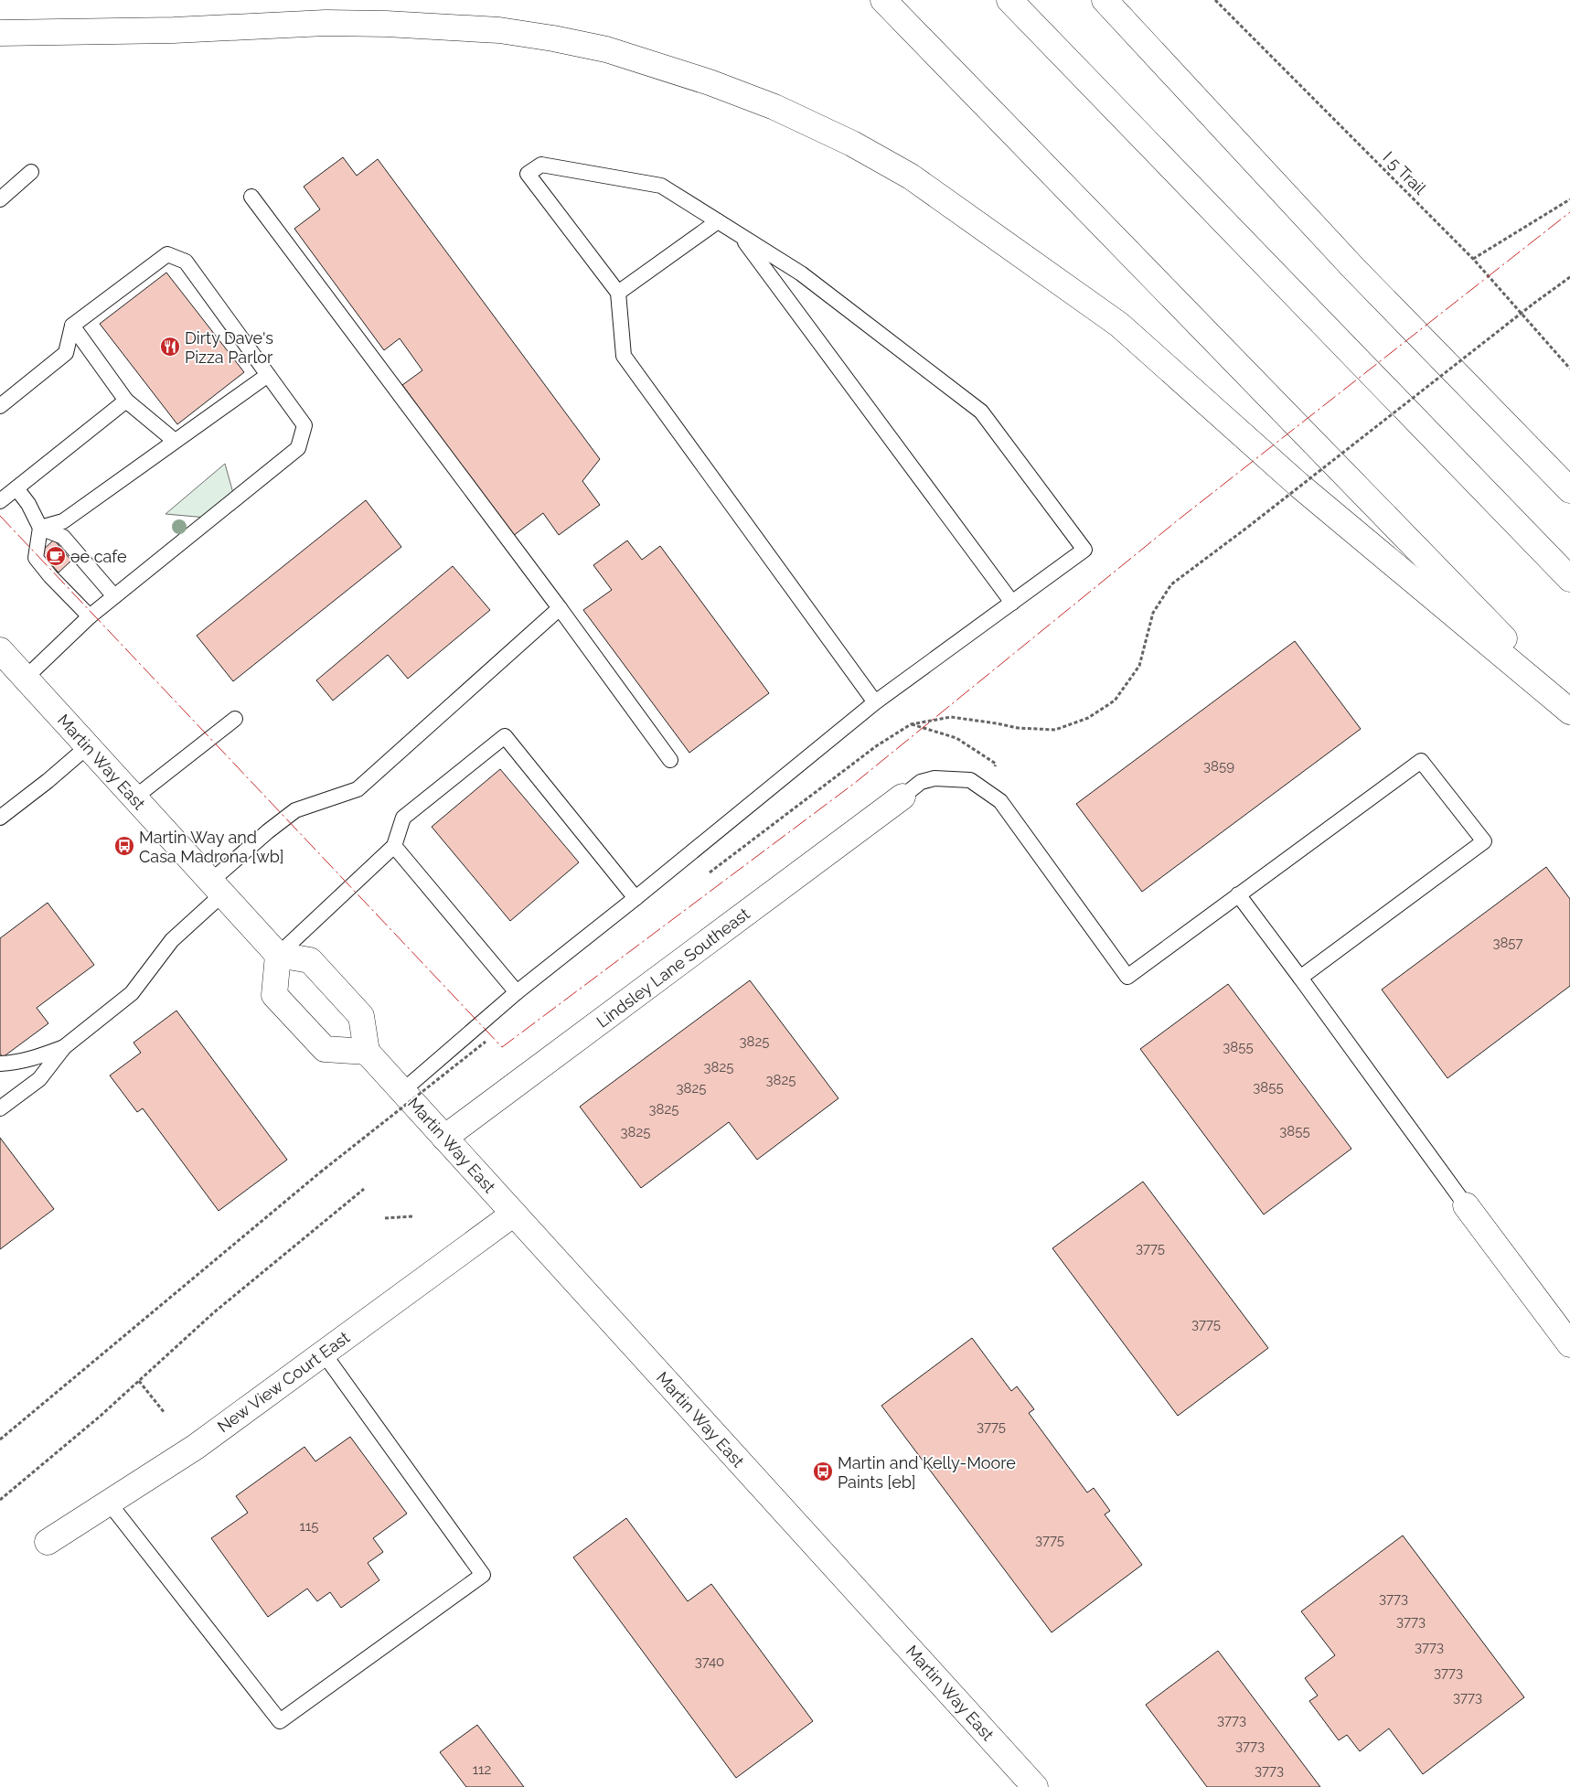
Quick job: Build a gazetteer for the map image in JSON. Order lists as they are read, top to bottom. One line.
{"streets":{"main road":["Martin Way East","Lindsley Lane Southeast","New View Court East"],"path":["I 5 Trail"]},"crossings":[["Martin Way East","Lindsley Lane Southeast"],["Martin Way East","New View Court East"]],"places":{"restaurant":["Dirty Dave's Pizza Parlor"],"cafe":["əe cafe"],"bus stop":["Martin Way and Casa Madrona [wb]","Martin and Kelly-Moore Paints [eb]"]},"house_numbers":["3859","3857","3825","3855","3825","3825","3855","3825","3825","3855","3825","3775","3775","3775","115","3775","3773","3773","3773","3740","3773","3773","3773","3773","112","3773"]}
